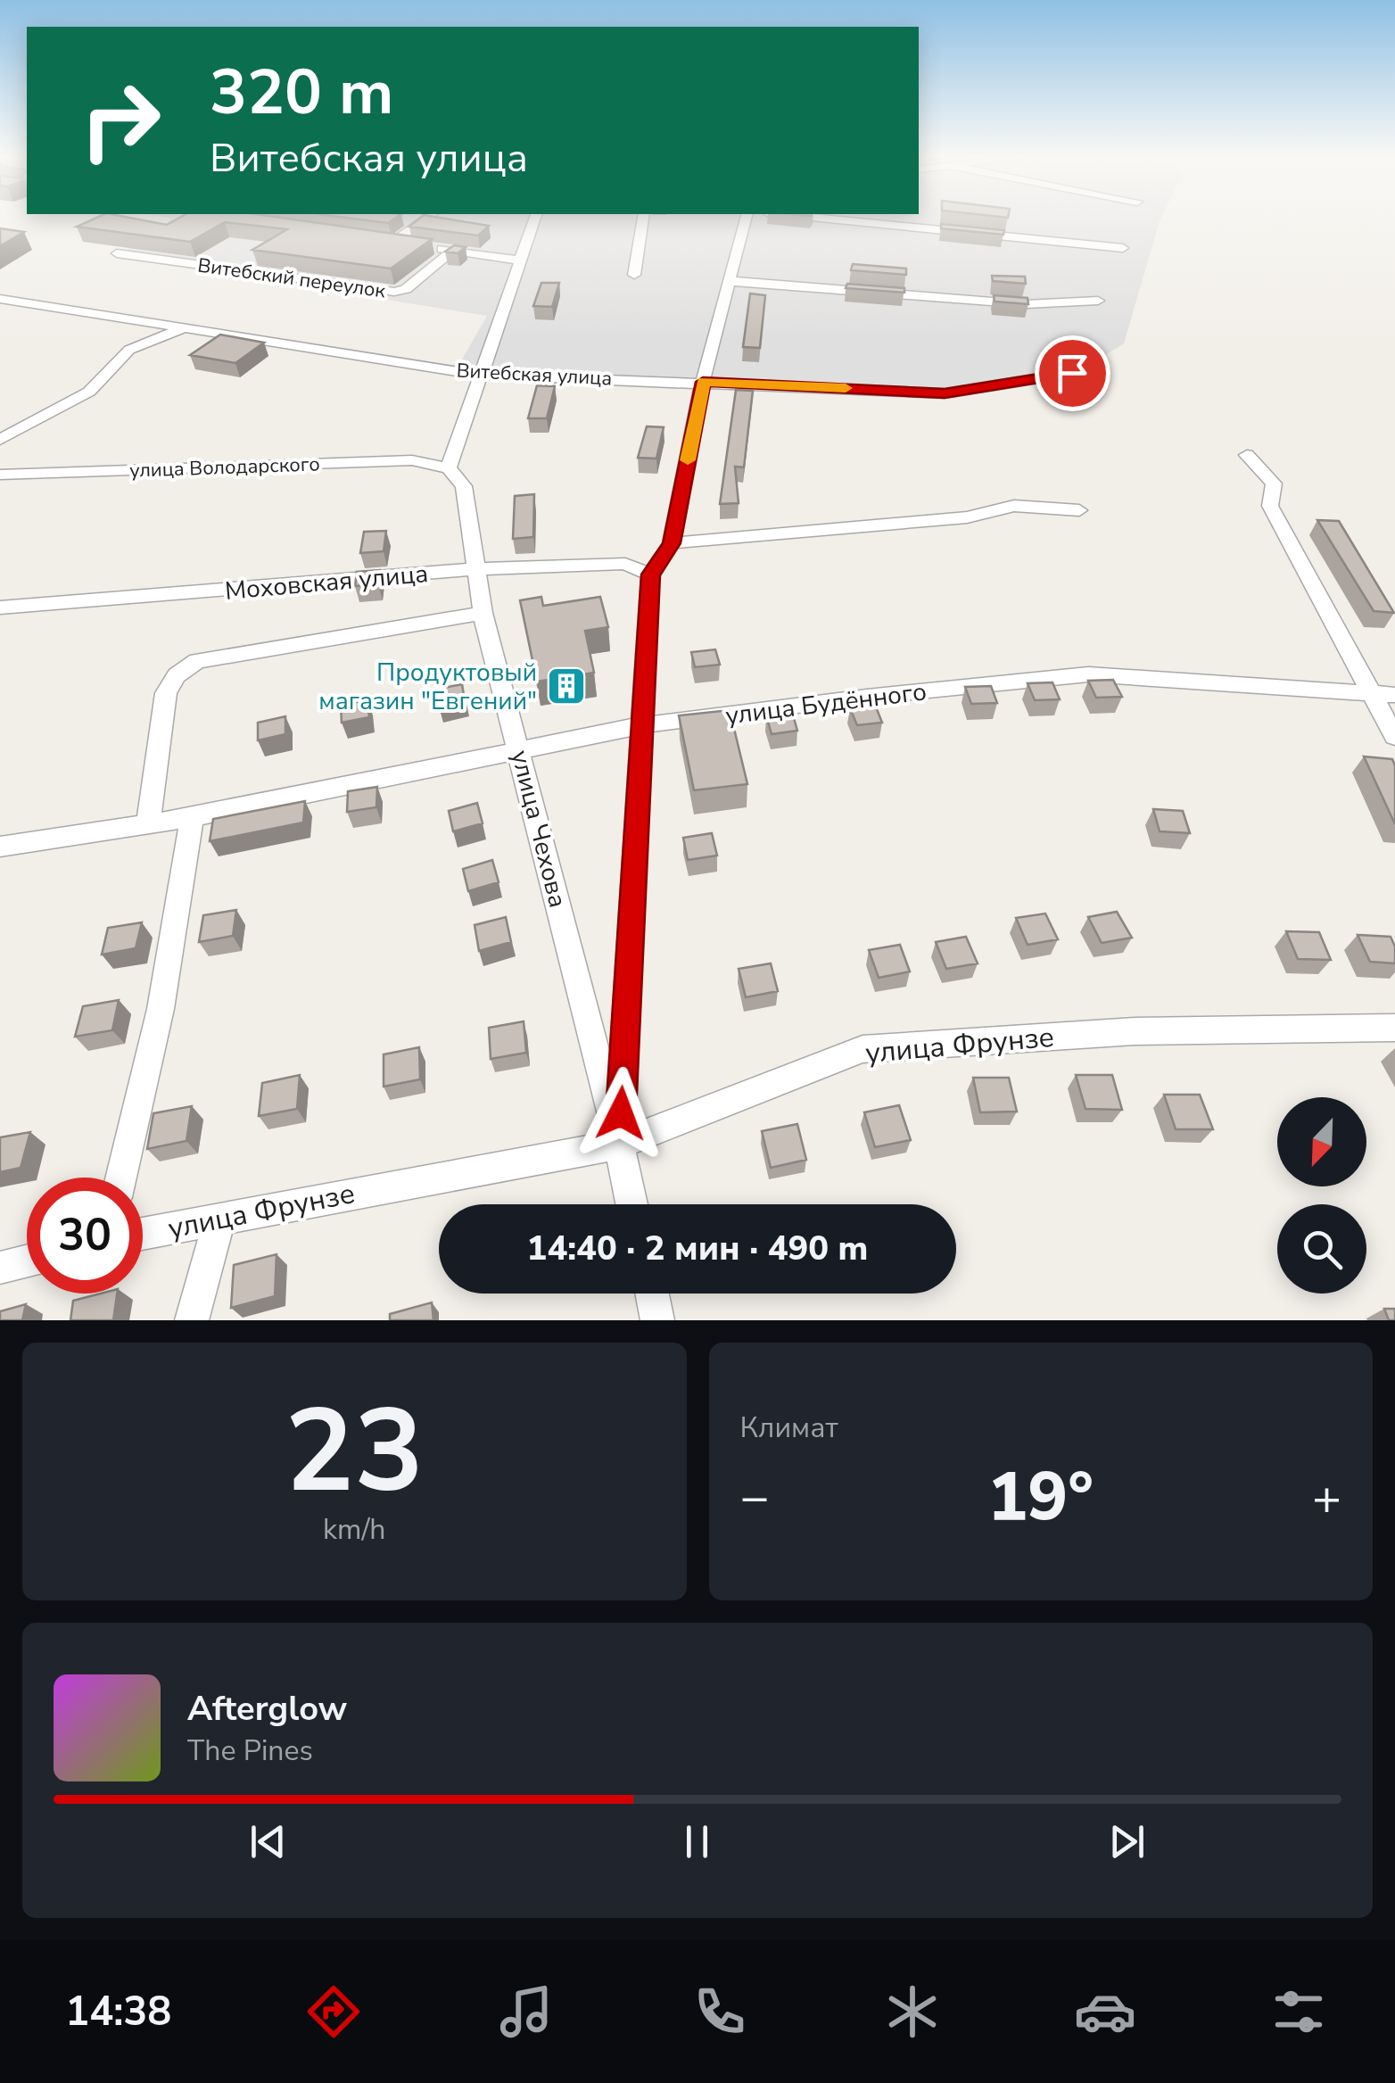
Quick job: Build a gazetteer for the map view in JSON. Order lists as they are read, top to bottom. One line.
{"streets":{"street":["Витебский переулок","Витебская улица","улица Володарского","Моховская улица","улица Будённого","улица Чехова","улица Фрунзе"]},"crossings":[["улица Володарского","улица Чехова"],["Моховская улица","улица Чехова"],["улица Будённого","улица Чехова"],["улица Чехова","улица Фрунзе"]],"places":{"building":["Продуктовый магазин \"Евгений\""]},"north":"bottom left","page":{"turn":["320 m","Витебская улица"],"limit":"30","trip":"14:40 · 2 мин · 490 m","tile":[["23","km/h"],"Климат"],"heat":["−","19°","+"],"song":["Afterglow","The Pines"],"tabs":"14:38"}}
